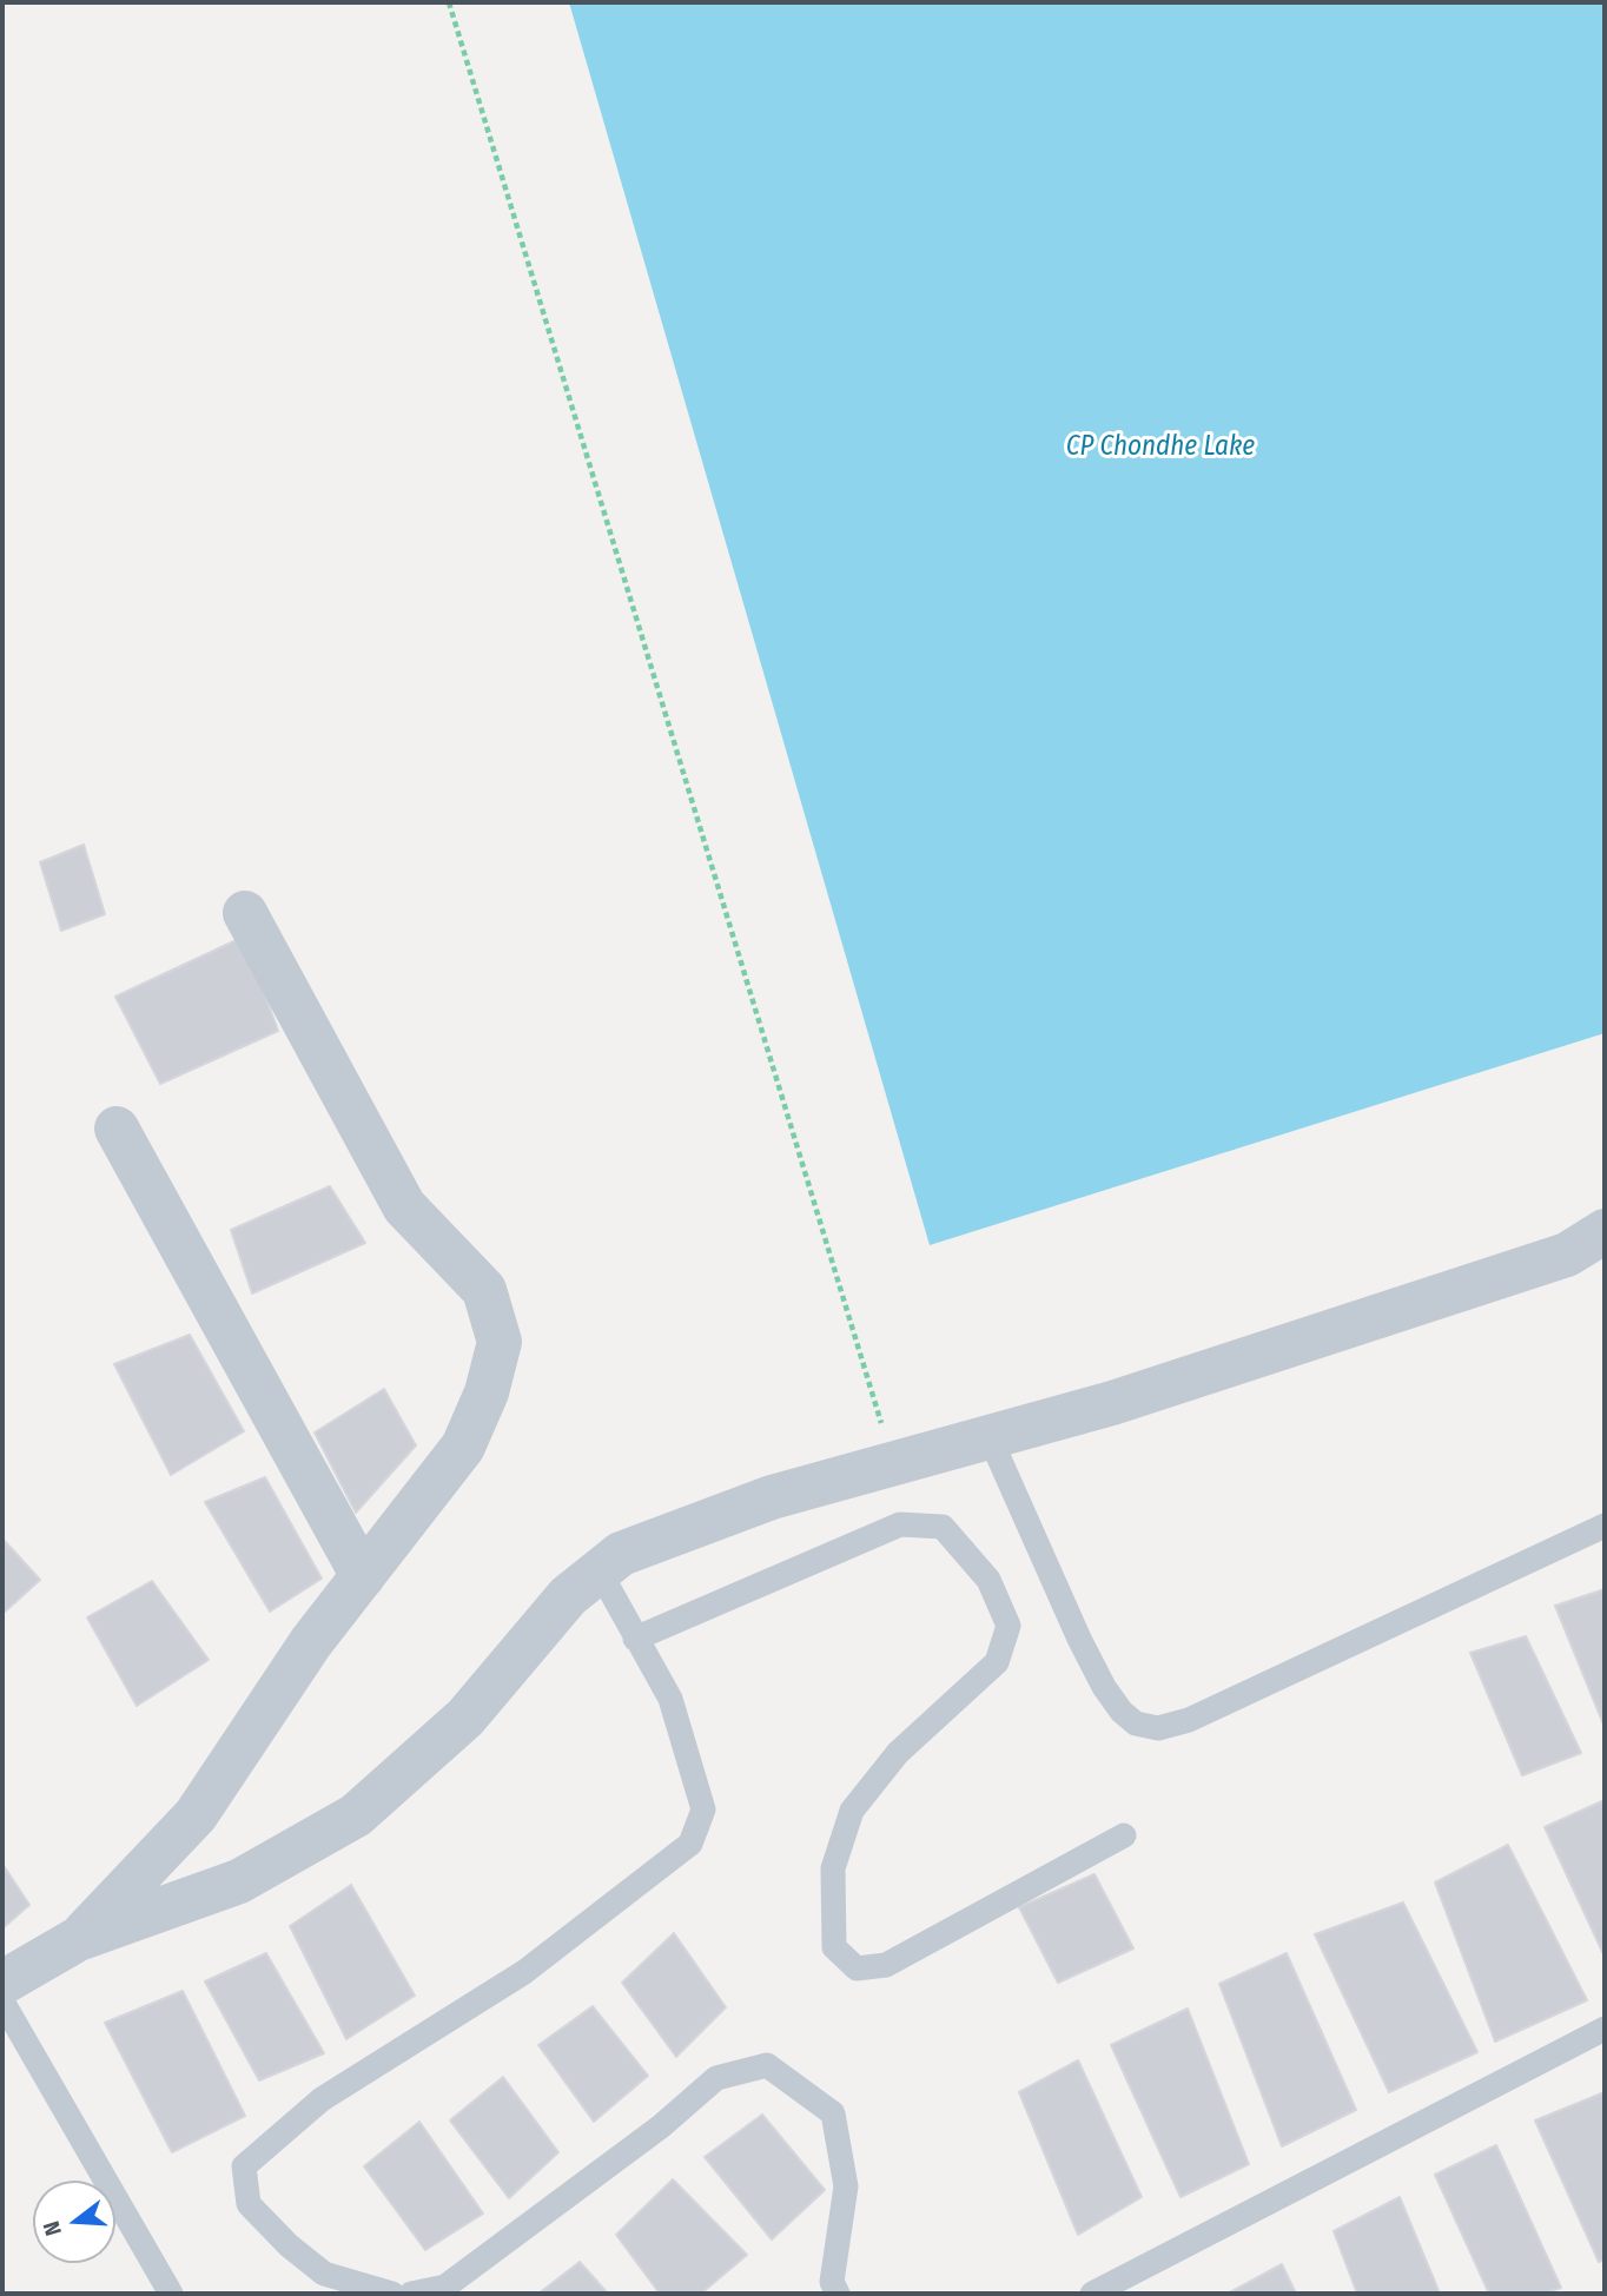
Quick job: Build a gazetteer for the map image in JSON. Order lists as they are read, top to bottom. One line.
{"water":["CP Chondhe Lake"],"north":"left"}
